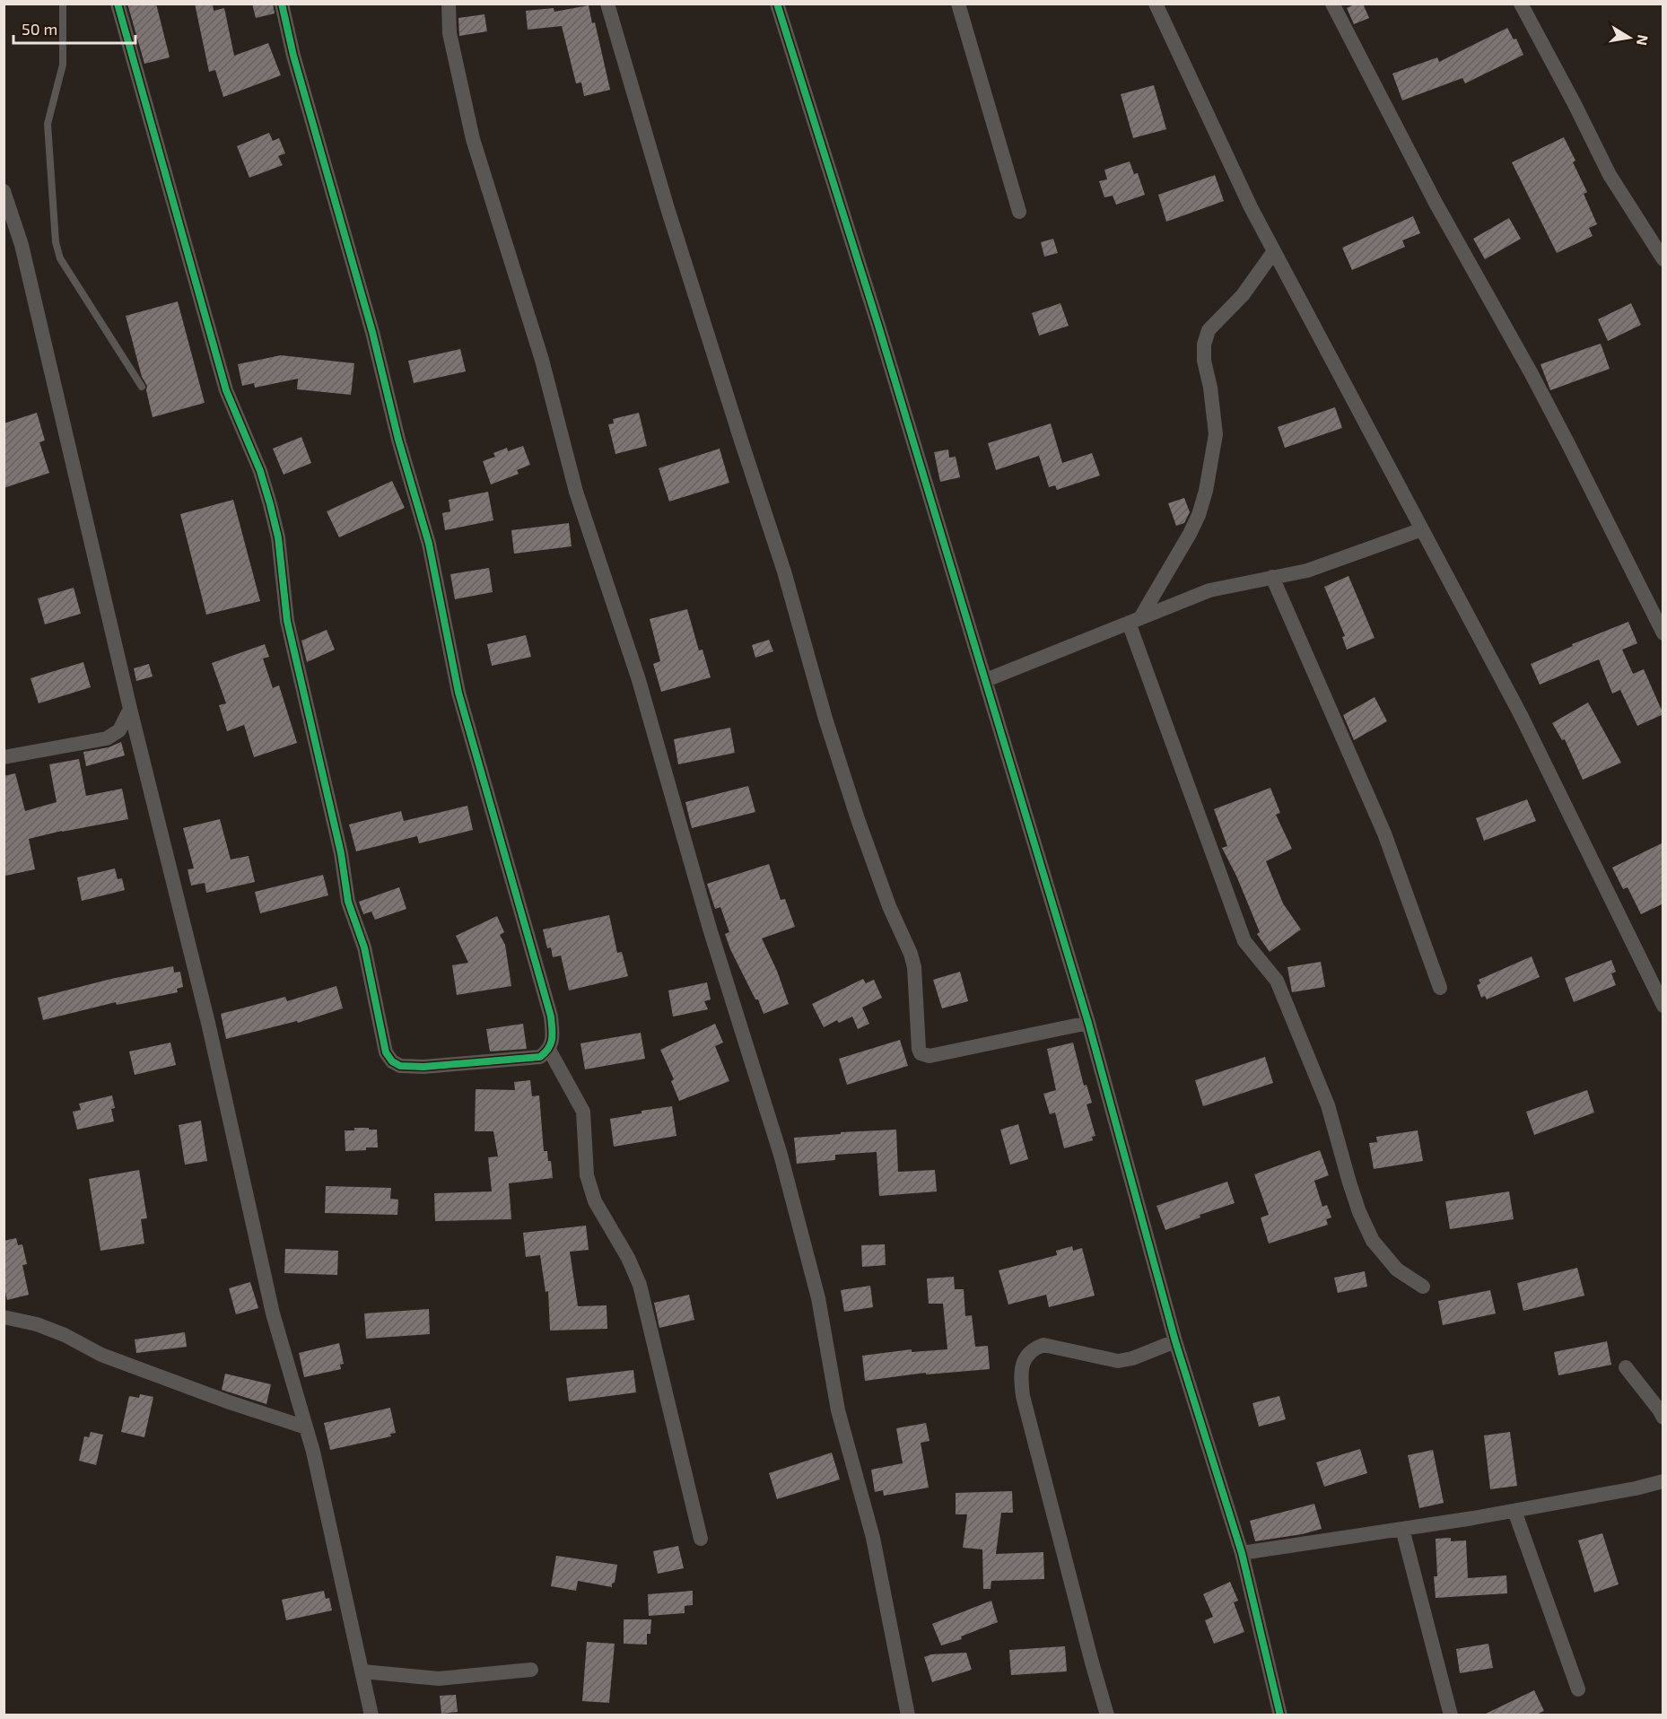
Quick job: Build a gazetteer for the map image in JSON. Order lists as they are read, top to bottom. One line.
{"scale_bar":"50 m","north":"right"}
